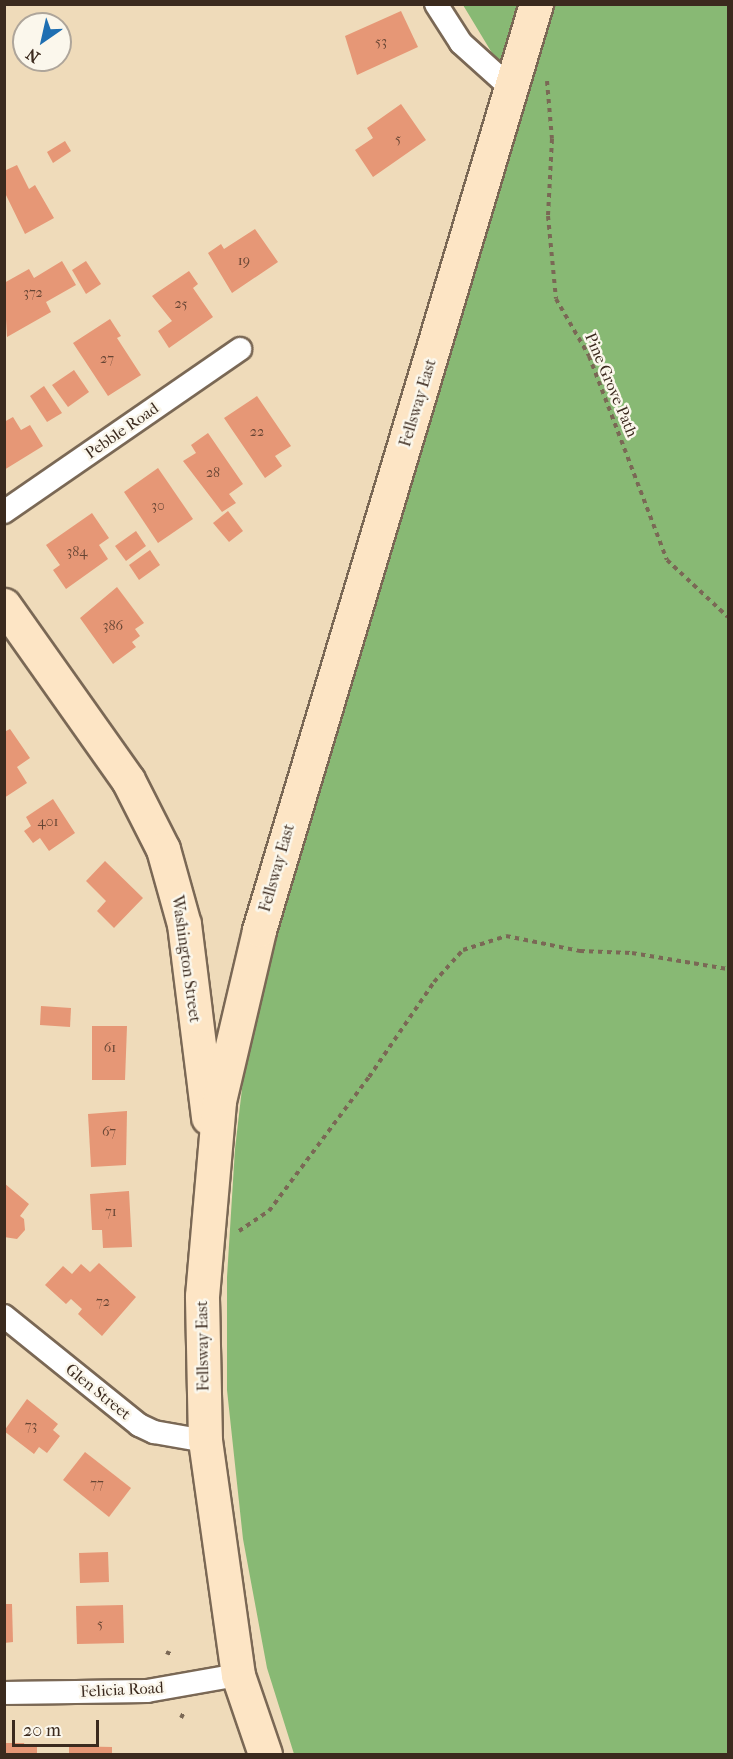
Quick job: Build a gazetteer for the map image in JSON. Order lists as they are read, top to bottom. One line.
{"streets":{"main road":["Fellsway East","Washington Street"],"street":["Pebble Road","Glen Street","Felicia Road"],"path":["Pine Grove Path"]},"crossings":[["Fellsway East","Washington Street"],["Fellsway East","Glen Street"],["Fellsway East","Felicia Road"]],"house_numbers":["53","5","19","372","25","27","22","28","30","384","386","401","61","67","71","72","73","77","5"],"scale_bar":"20 m","north":"bottom left"}
